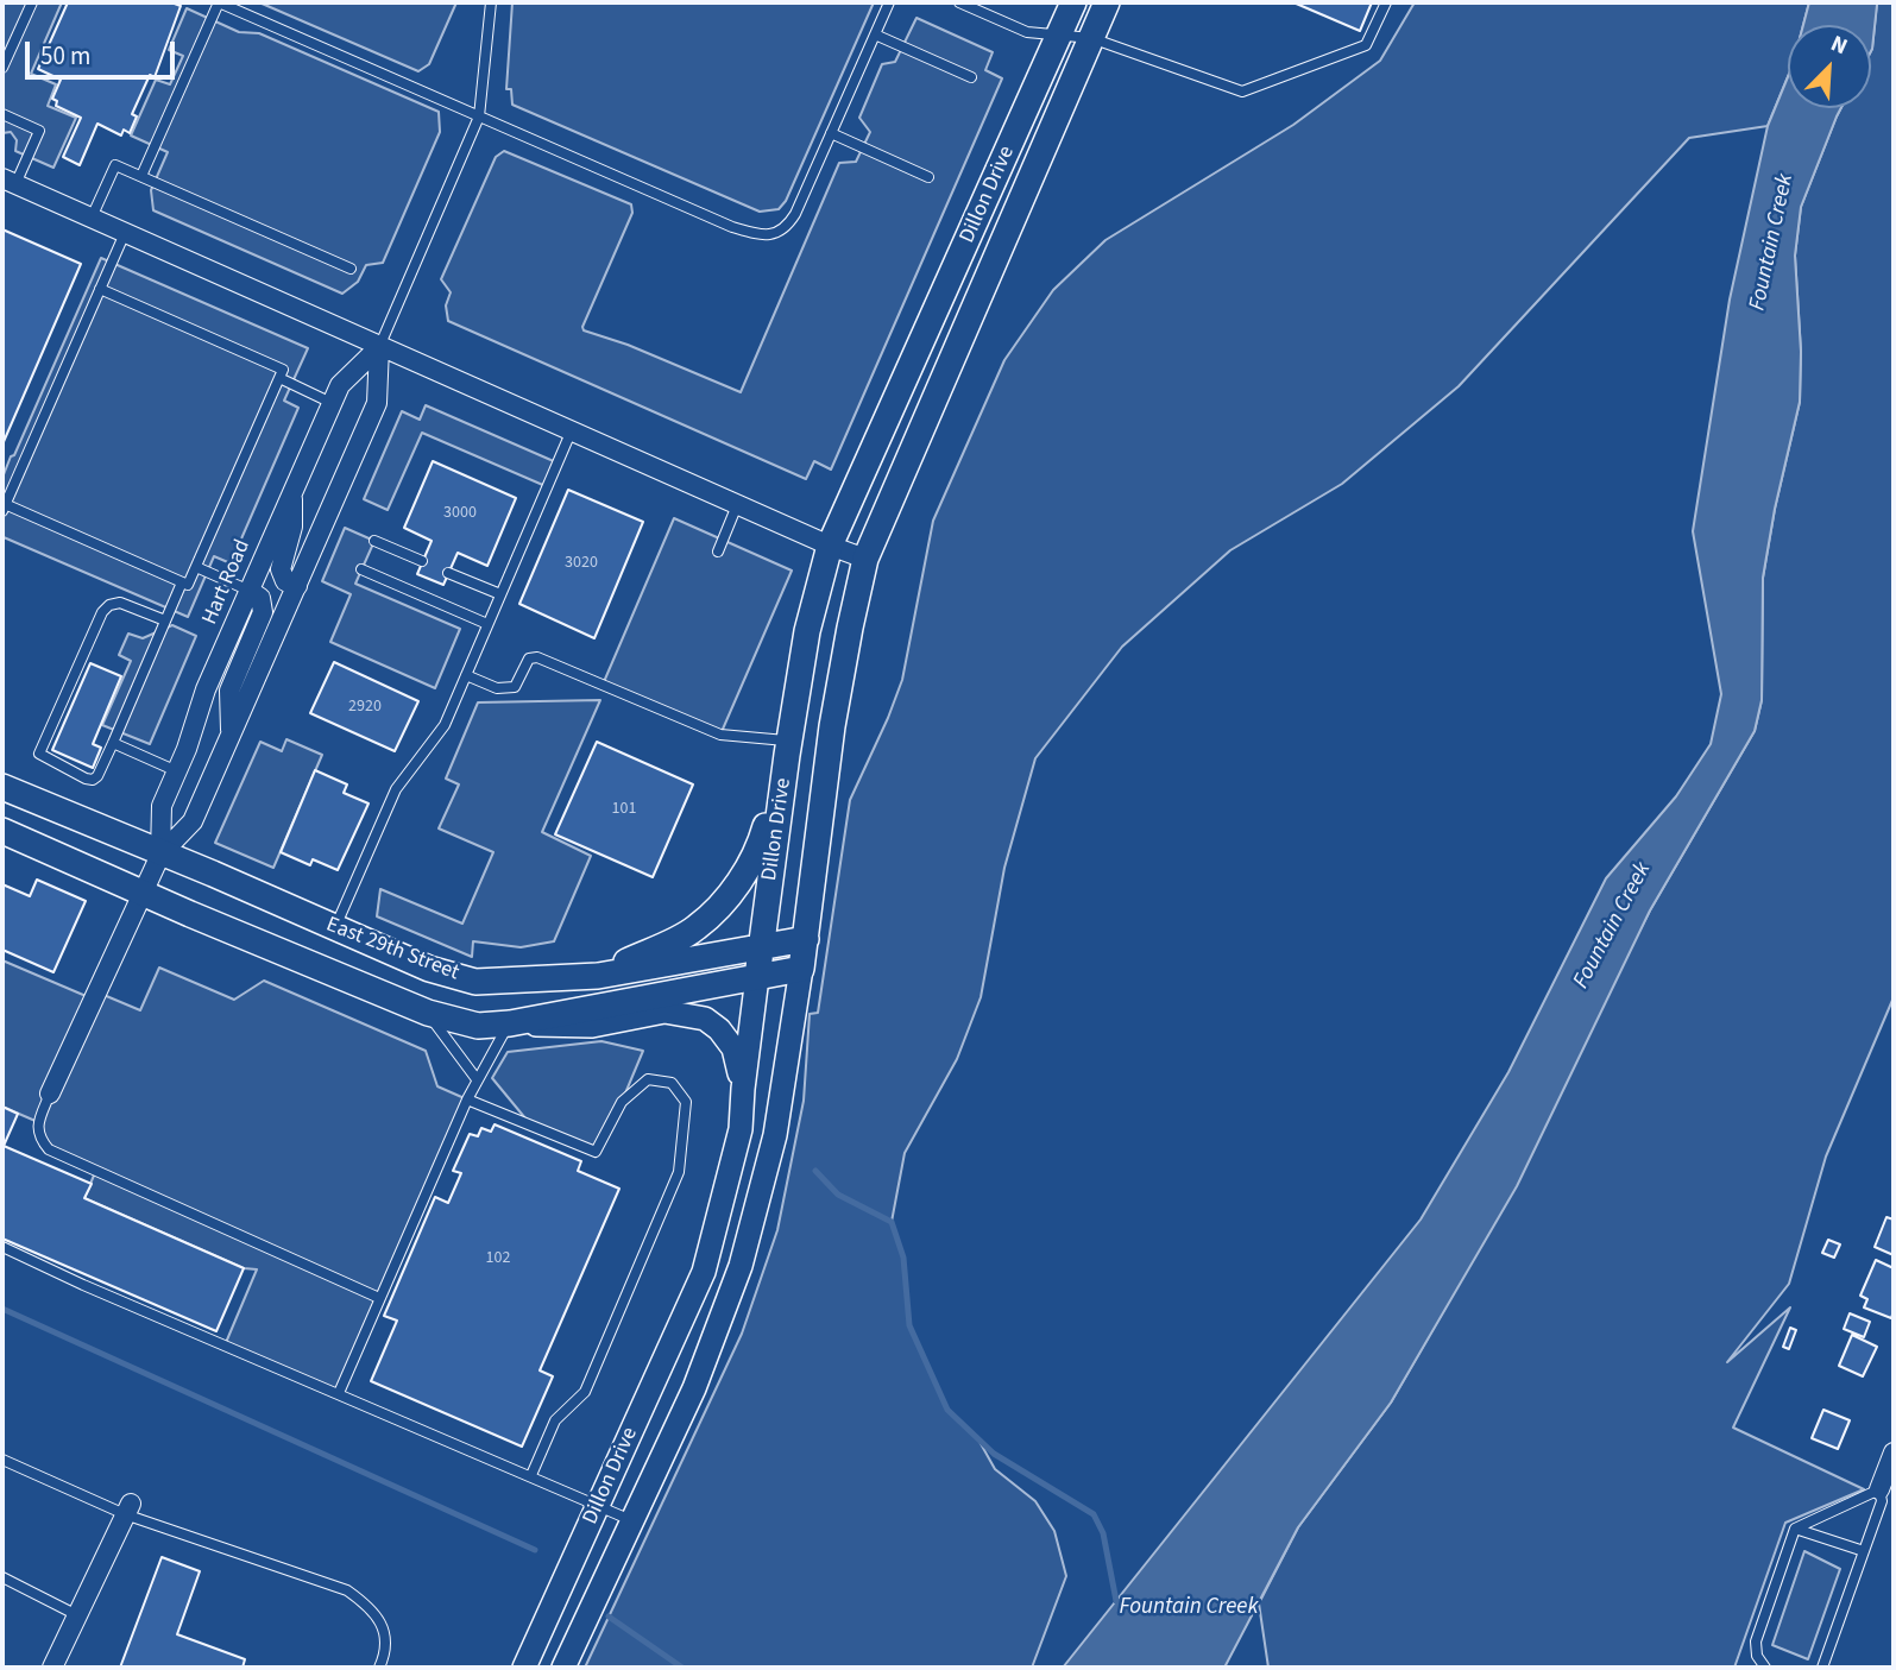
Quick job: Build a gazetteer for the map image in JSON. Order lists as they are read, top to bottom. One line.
{"streets":{"main road":["Dillon Drive","East 29th Street"],"street":["Hart Road"]},"crossings":[["Dillon Drive","East 29th Street"],["Hart Road","East 29th Street"]],"water":["Fountain Creek"],"house_numbers":["3000","3020","2920","101","102"],"scale_bar":"50 m","north":"top right"}
